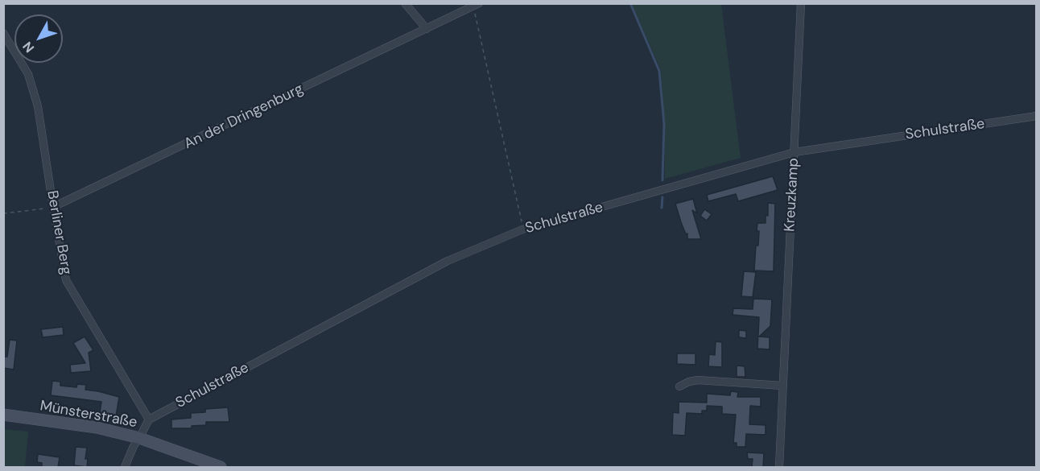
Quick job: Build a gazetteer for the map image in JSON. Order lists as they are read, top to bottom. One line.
{"streets":{"main road":["Münsterstraße"],"street":["An der Dringenburg","Schulstraße","Kreuzkamp","Berliner Berg"]},"crossings":[["An der Dringenburg","Berliner Berg"],["Schulstraße","Kreuzkamp"],["Schulstraße","Berliner Berg"]],"north":"bottom left"}
